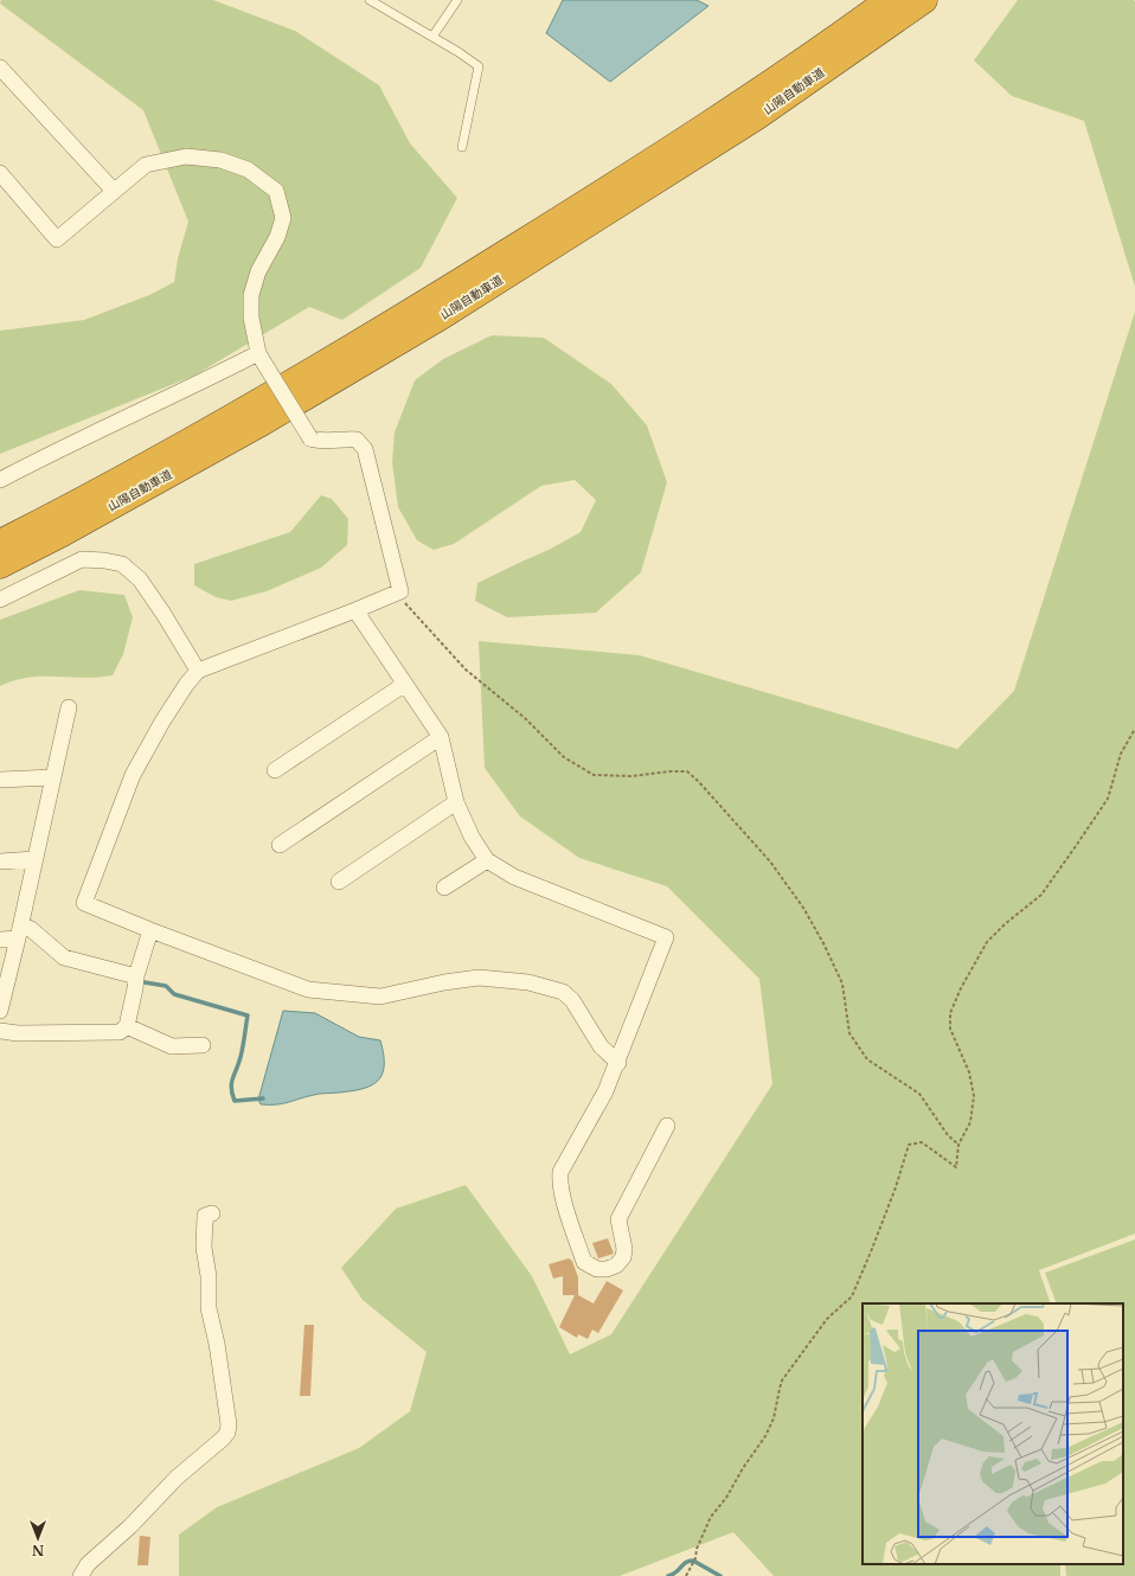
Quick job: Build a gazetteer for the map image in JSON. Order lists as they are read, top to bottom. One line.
{"streets":{"highway":["山陽自動車道"]},"north":"bottom"}
